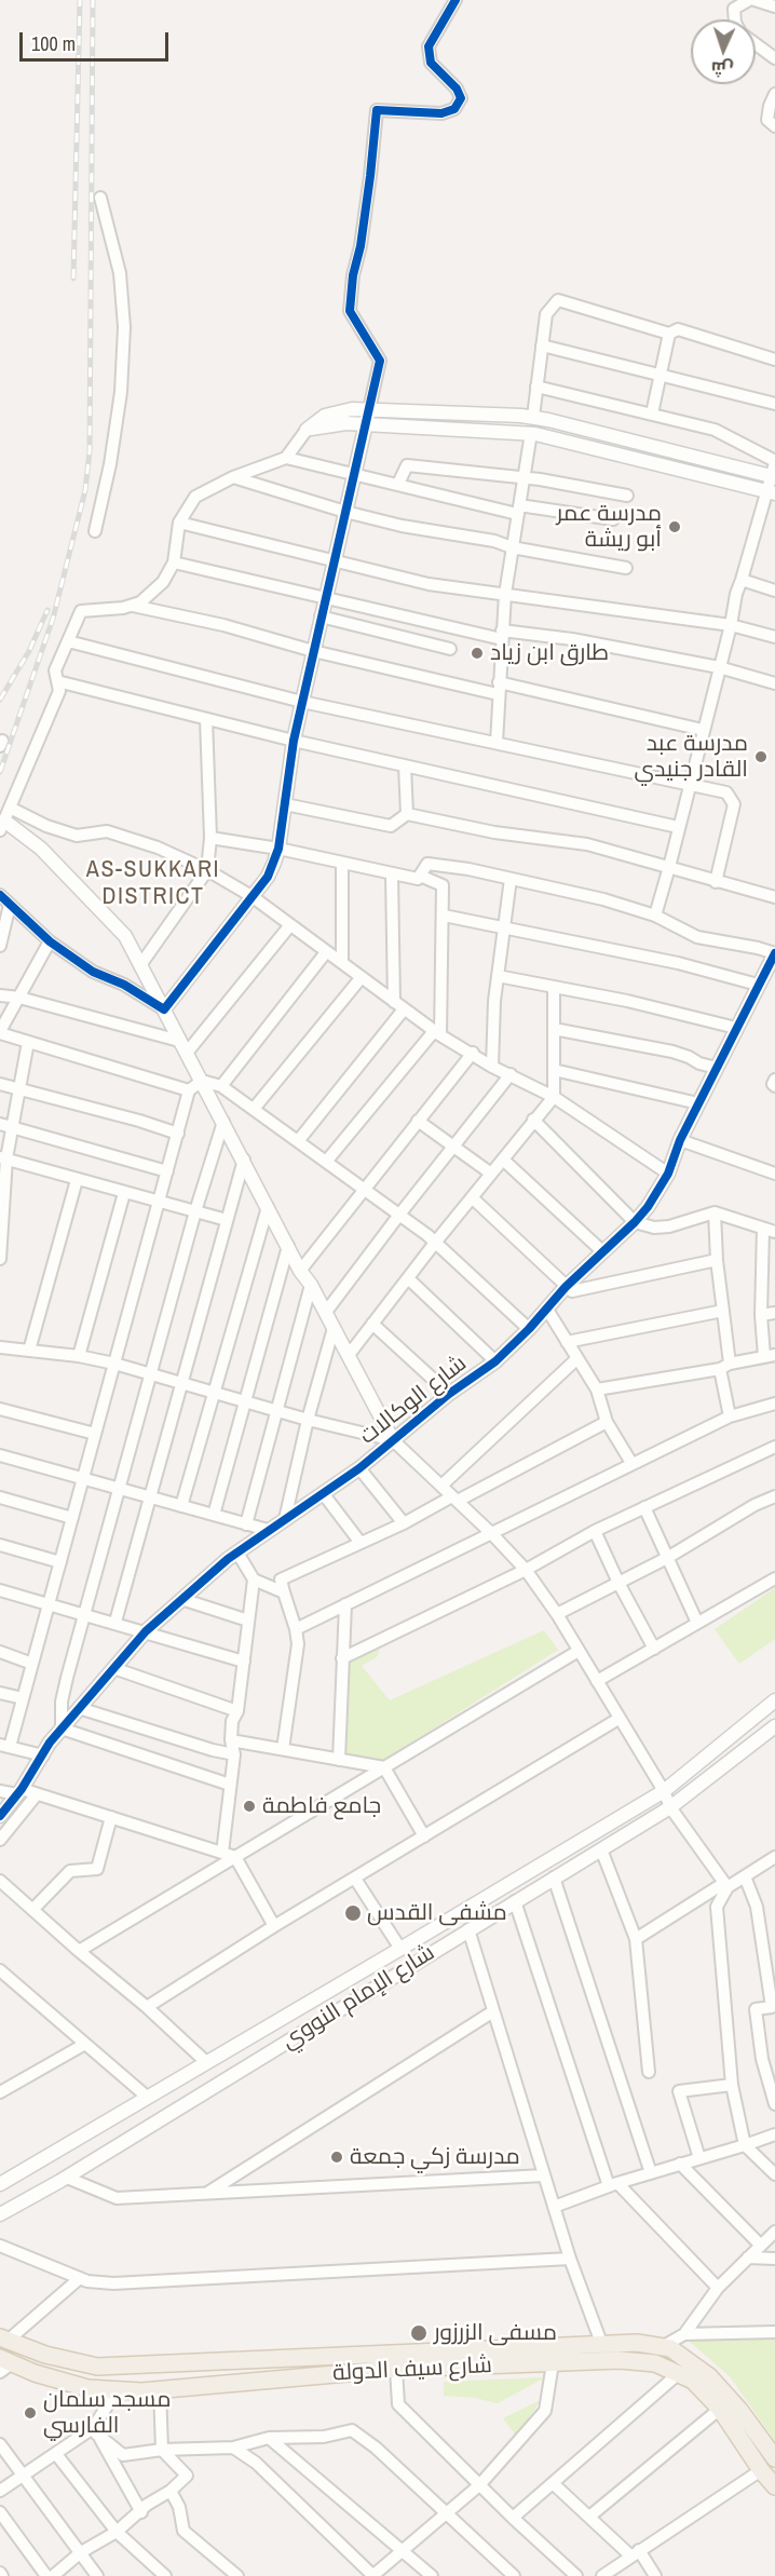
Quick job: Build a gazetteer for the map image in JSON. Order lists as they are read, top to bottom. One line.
{"streets":{"main road":["شارع سيف الدولة"],"street":["شارع الوكالات","شارع الإمام النووي"]},"districts":["AS-SUKKARI DISTRICT"],"places":["مدرسة عمر أبو ريشة","طارق ابن زياد","مدرسة عبد القادر جنيدي","جامع فاطمة","مشفى القدس","مدرسة زكي جمعة","مسفى الزرزور","مسجد سلمان الفارسي"],"scale_bar":"100 m","north":"bottom"}
